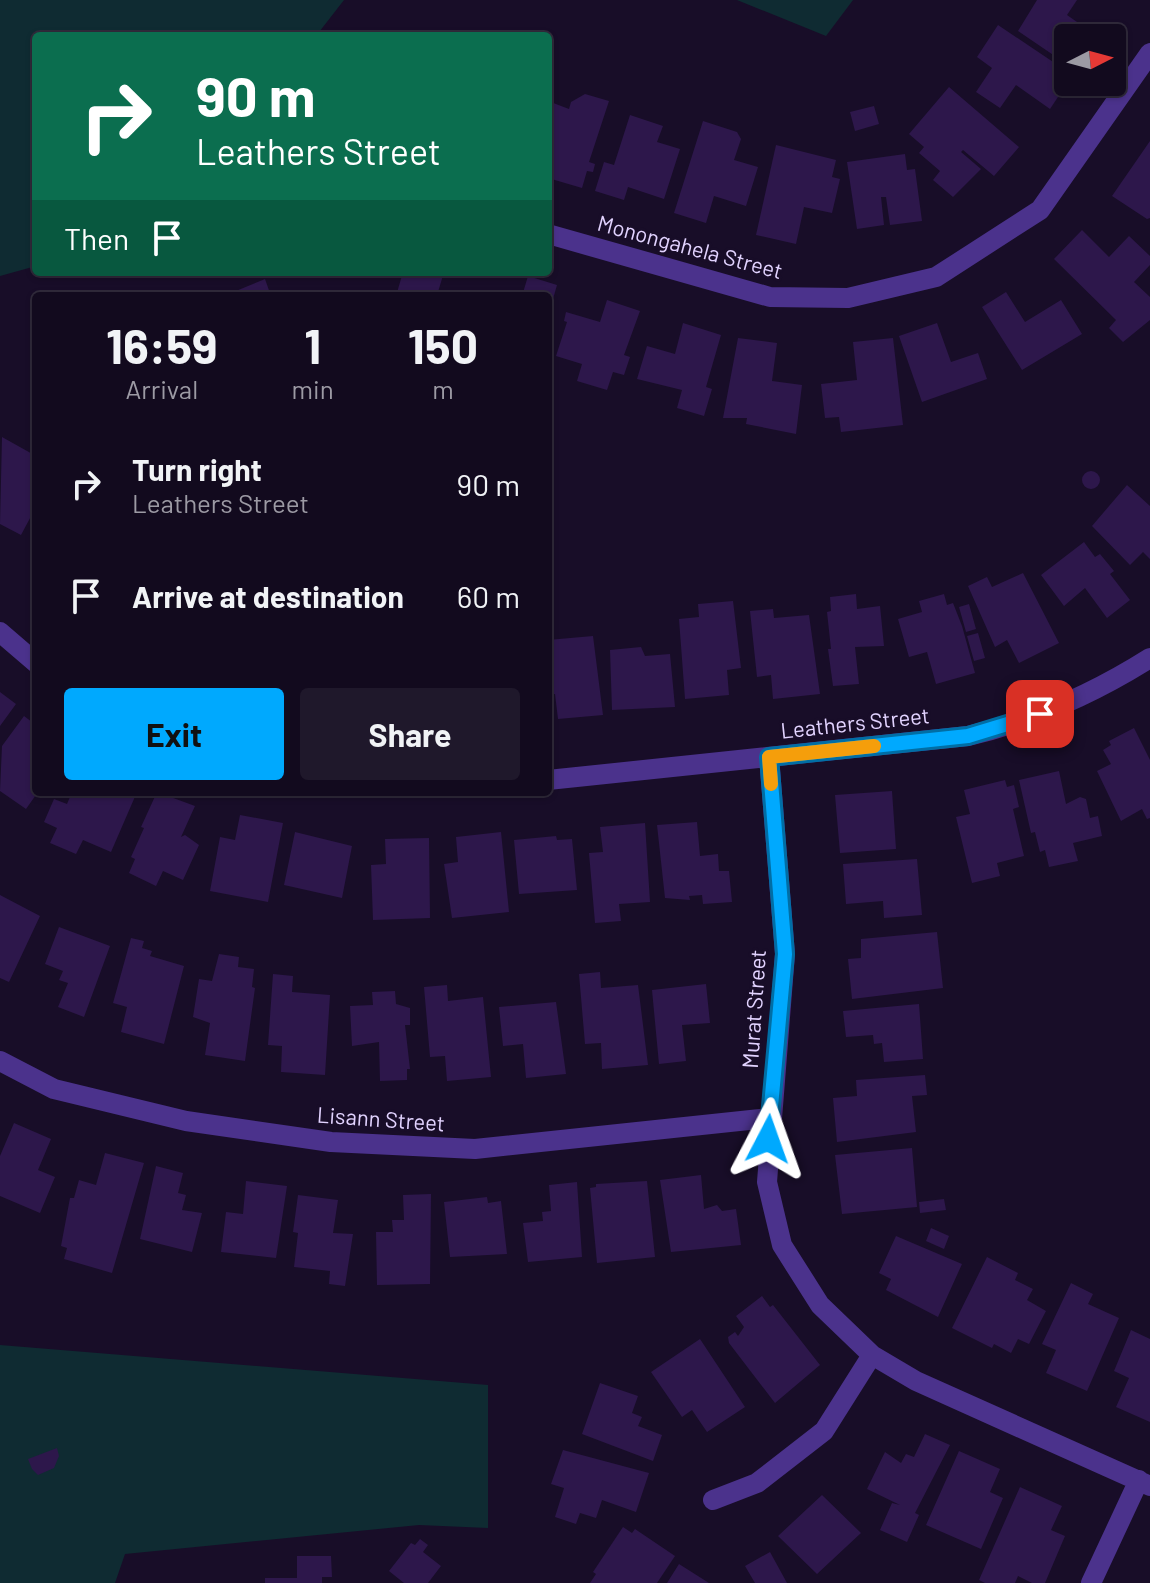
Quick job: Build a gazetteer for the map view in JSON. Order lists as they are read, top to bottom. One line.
{"streets":{"street":["Monongahela Street","Leathers Street","Murat Street","Lisann Street"]},"crossings":[["Leathers Street","Murat Street"],["Murat Street","Lisann Street"]],"north":"right","page":{"turn":["90 m","Leathers Street"],"then":"Then","eta":["16:59","Arrival","1","min","150","m"],"list":[{"name":"Turn right","note":"Leathers Street","value":"90 m"},{"name":"Arrive at destination","value":"60 m"}],"buttons":["Exit","Share"]}}
